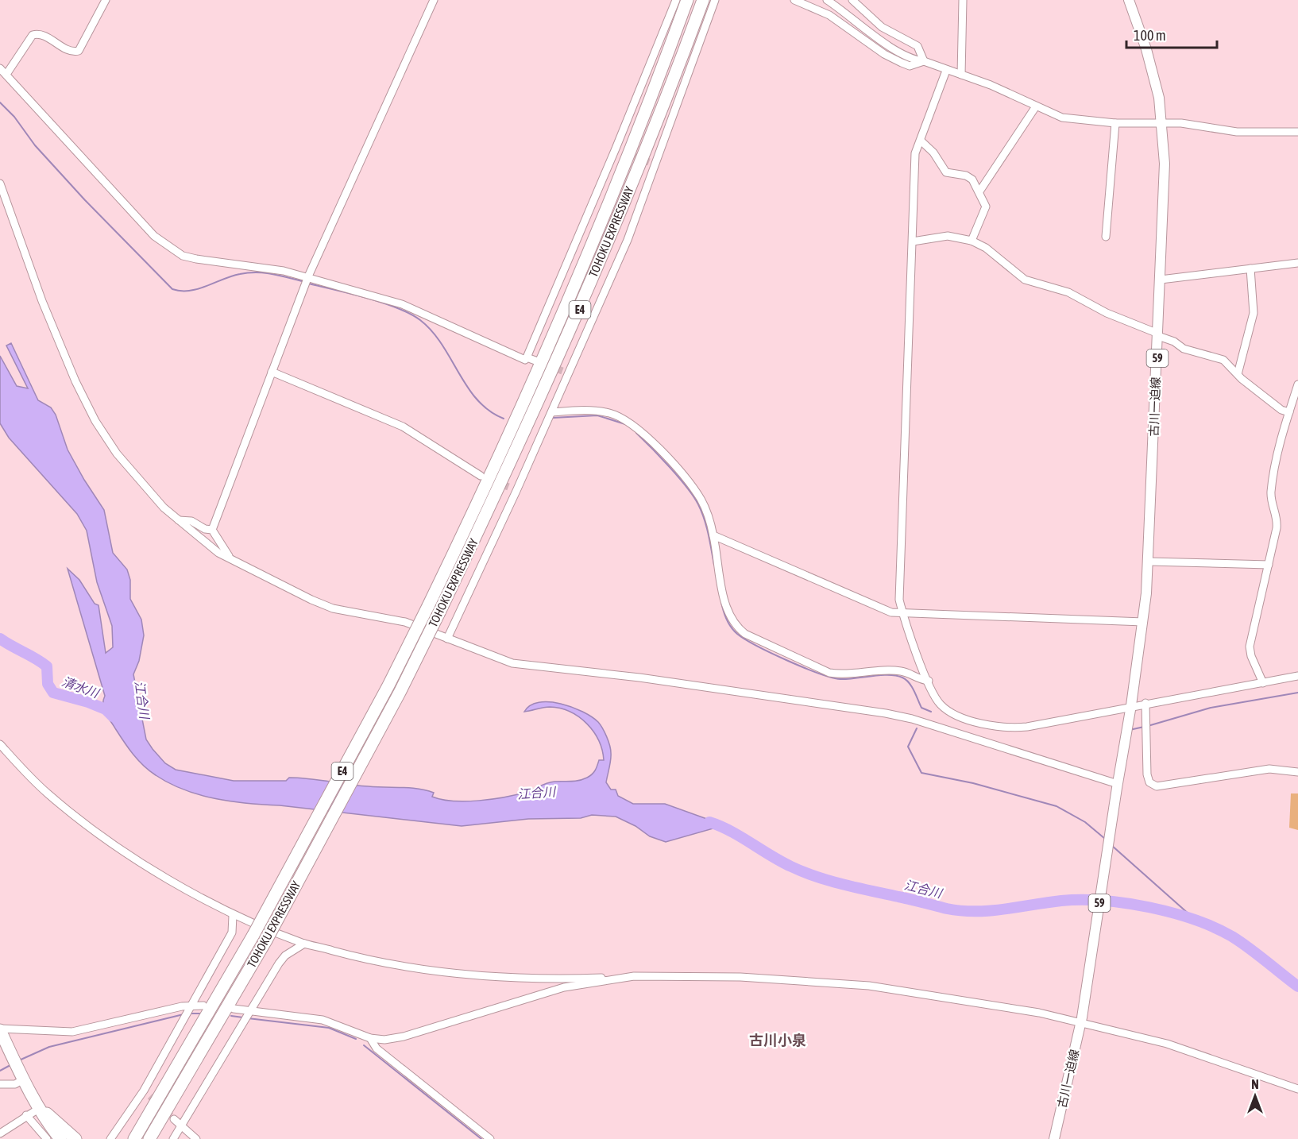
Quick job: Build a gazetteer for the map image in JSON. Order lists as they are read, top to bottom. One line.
{"streets":{"highway":["TOHOKU EXPRESSWAY","E4"],"main road":["59","古川一迫線"]},"crossings":[["59","古川一迫線"]],"districts":["古川小泉"],"water":["清水川","江合川"],"scale_bar":"100 m","north":"top"}
